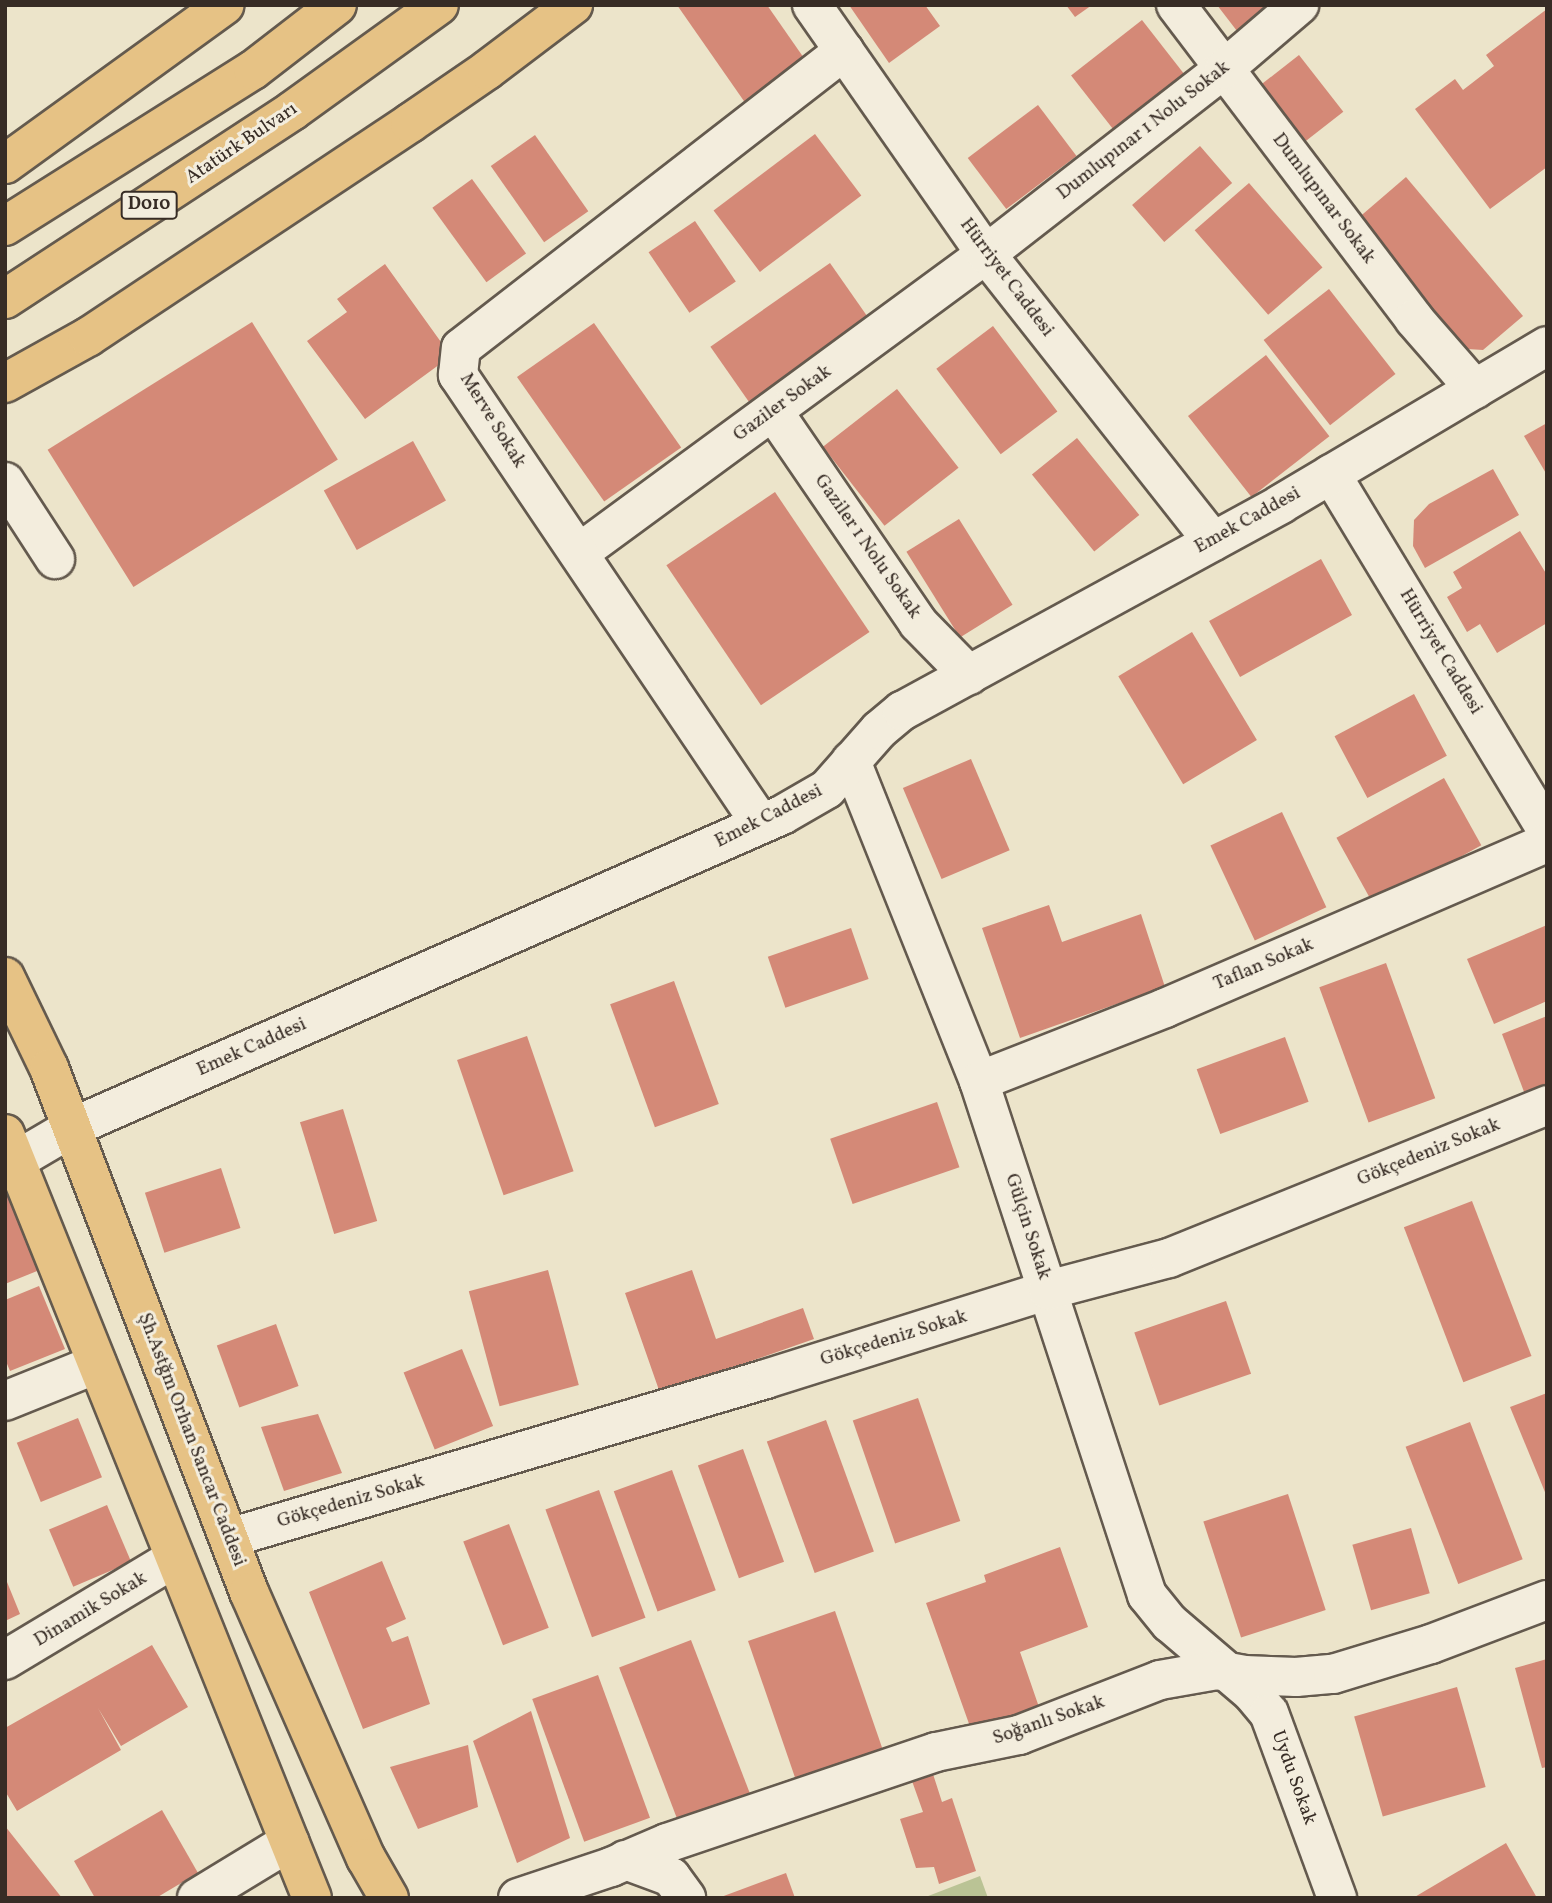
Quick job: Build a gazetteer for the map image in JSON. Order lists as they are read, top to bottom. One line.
{"streets":{"main road":["Atatürk Bulvarı","D010","Şh.Astğm Orhan Sancar Caddesi"],"street":["Dumlupınar 1 Nolu Sokak","Dumlupınar Sokak","Hürriyet Caddesi","Gaziler Sokak","Merve Sokak","Emek Caddesi","Gaziler 1 Nolu Sokak","Taflan Sokak","Gökçedeniz Sokak","Gülçin Sokak","Dinamik Sokak","Soğanlı Sokak","Uydu Sokak"]},"crossings":[["Dumlupınar 1 Nolu Sokak","Dumlupınar Sokak"],["Dumlupınar 1 Nolu Sokak","Hürriyet Caddesi"],["Dumlupınar 1 Nolu Sokak","Gaziler Sokak"],["Dumlupınar Sokak","Emek Caddesi"],["Hürriyet Caddesi","Gaziler Sokak"],["Hürriyet Caddesi","Merve Sokak"],["Hürriyet Caddesi","Emek Caddesi"],["Gaziler Sokak","Merve Sokak"],["Gaziler Sokak","Gaziler 1 Nolu Sokak"],["Merve Sokak","Emek Caddesi"],["Emek Caddesi","Gaziler 1 Nolu Sokak"],["Emek Caddesi","Gülçin Sokak"],["Emek Caddesi","Şh.Astğm Orhan Sancar Caddesi"],["Taflan Sokak","Gülçin Sokak"],["Gökçedeniz Sokak","Gülçin Sokak"],["Gökçedeniz Sokak","Şh.Astğm Orhan Sancar Caddesi"],["Gülçin Sokak","Soğanlı Sokak"],["Gülçin Sokak","Uydu Sokak"],["Soğanlı Sokak","Uydu Sokak"]]}
